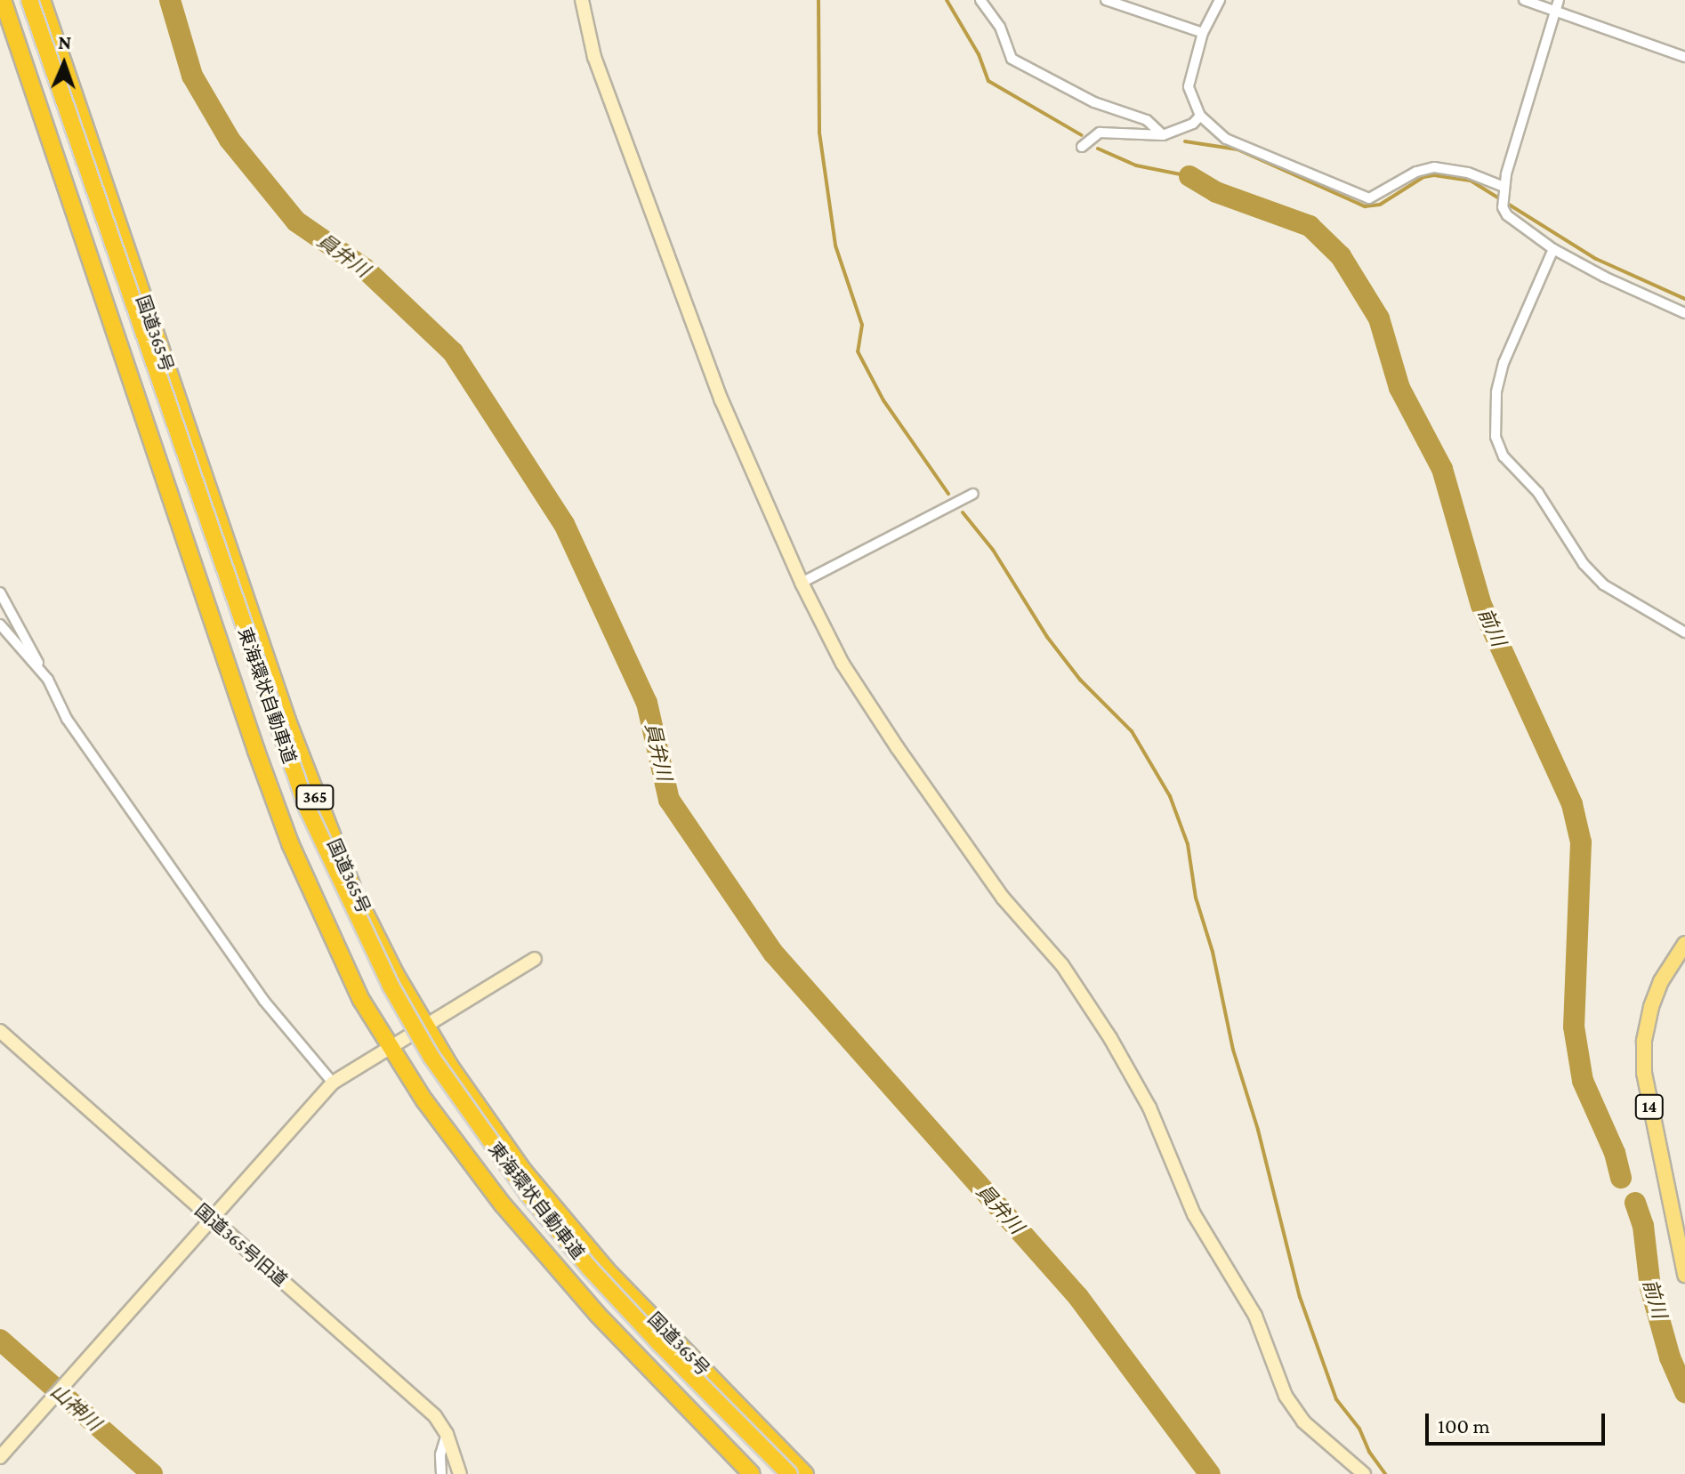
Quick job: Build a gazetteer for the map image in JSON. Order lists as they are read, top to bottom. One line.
{"streets":{"highway":["国道365号","東海環状自動車道","365"],"main road":["14"],"street":["国道365号旧道"]},"water":["員弁川","前川","山神川"],"scale_bar":"100 m","north":"top"}
